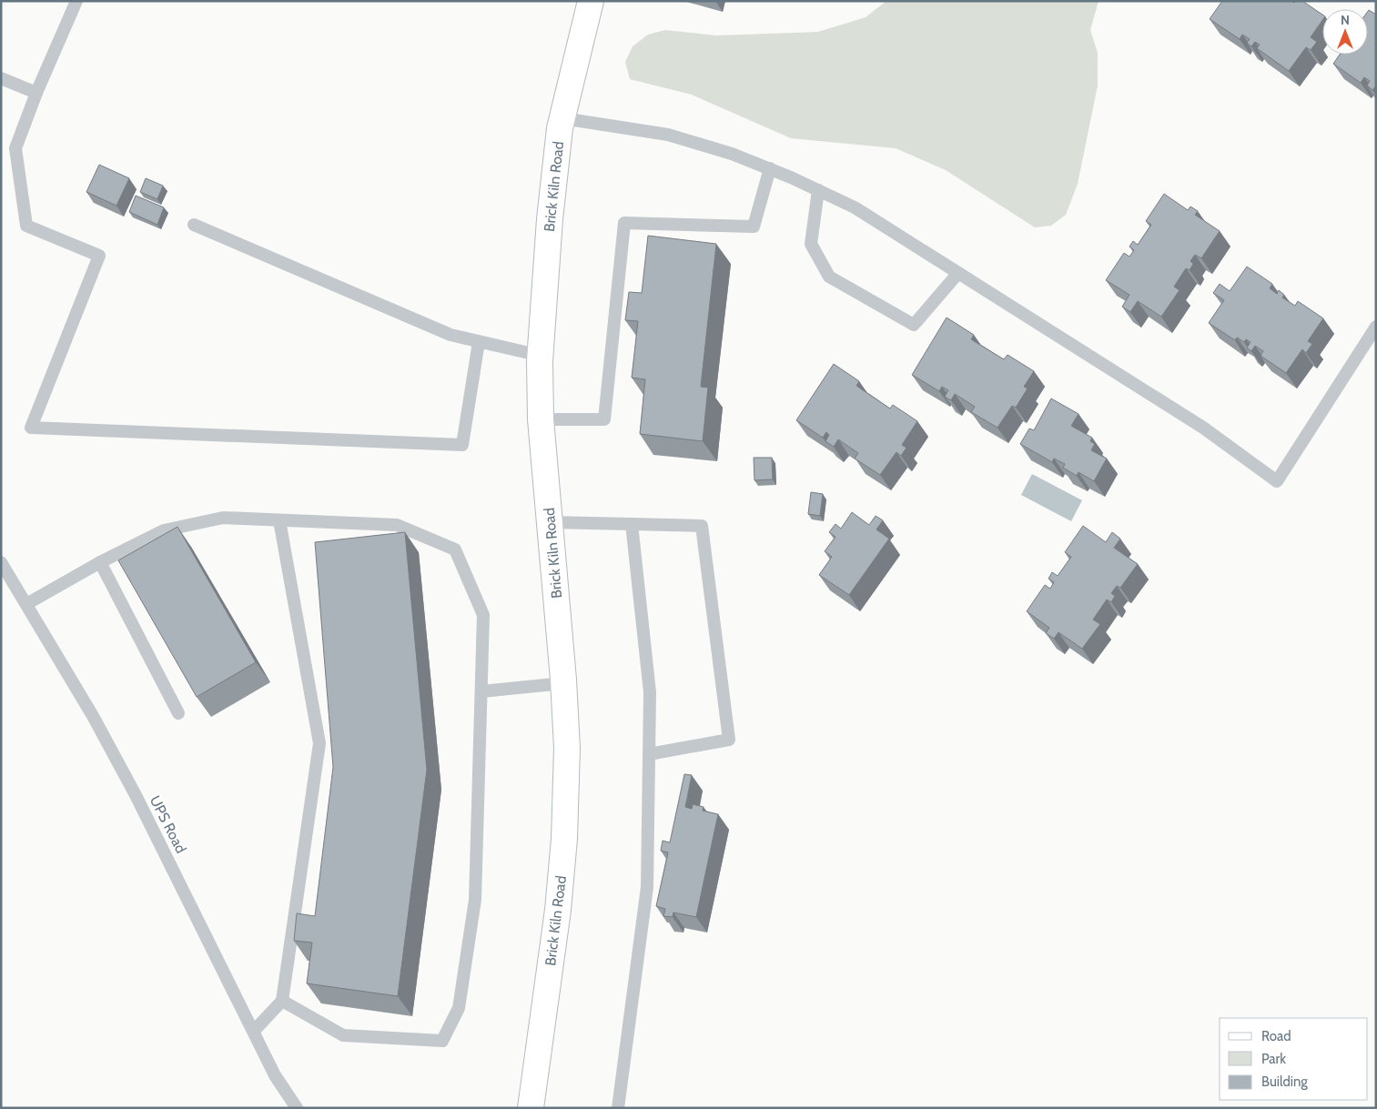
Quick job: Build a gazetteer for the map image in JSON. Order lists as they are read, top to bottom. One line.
{"streets":{"street":["Brick Kiln Road"],"lane":["UPS Road"]},"legend":["Road","Park","Building"],"north":"top"}
